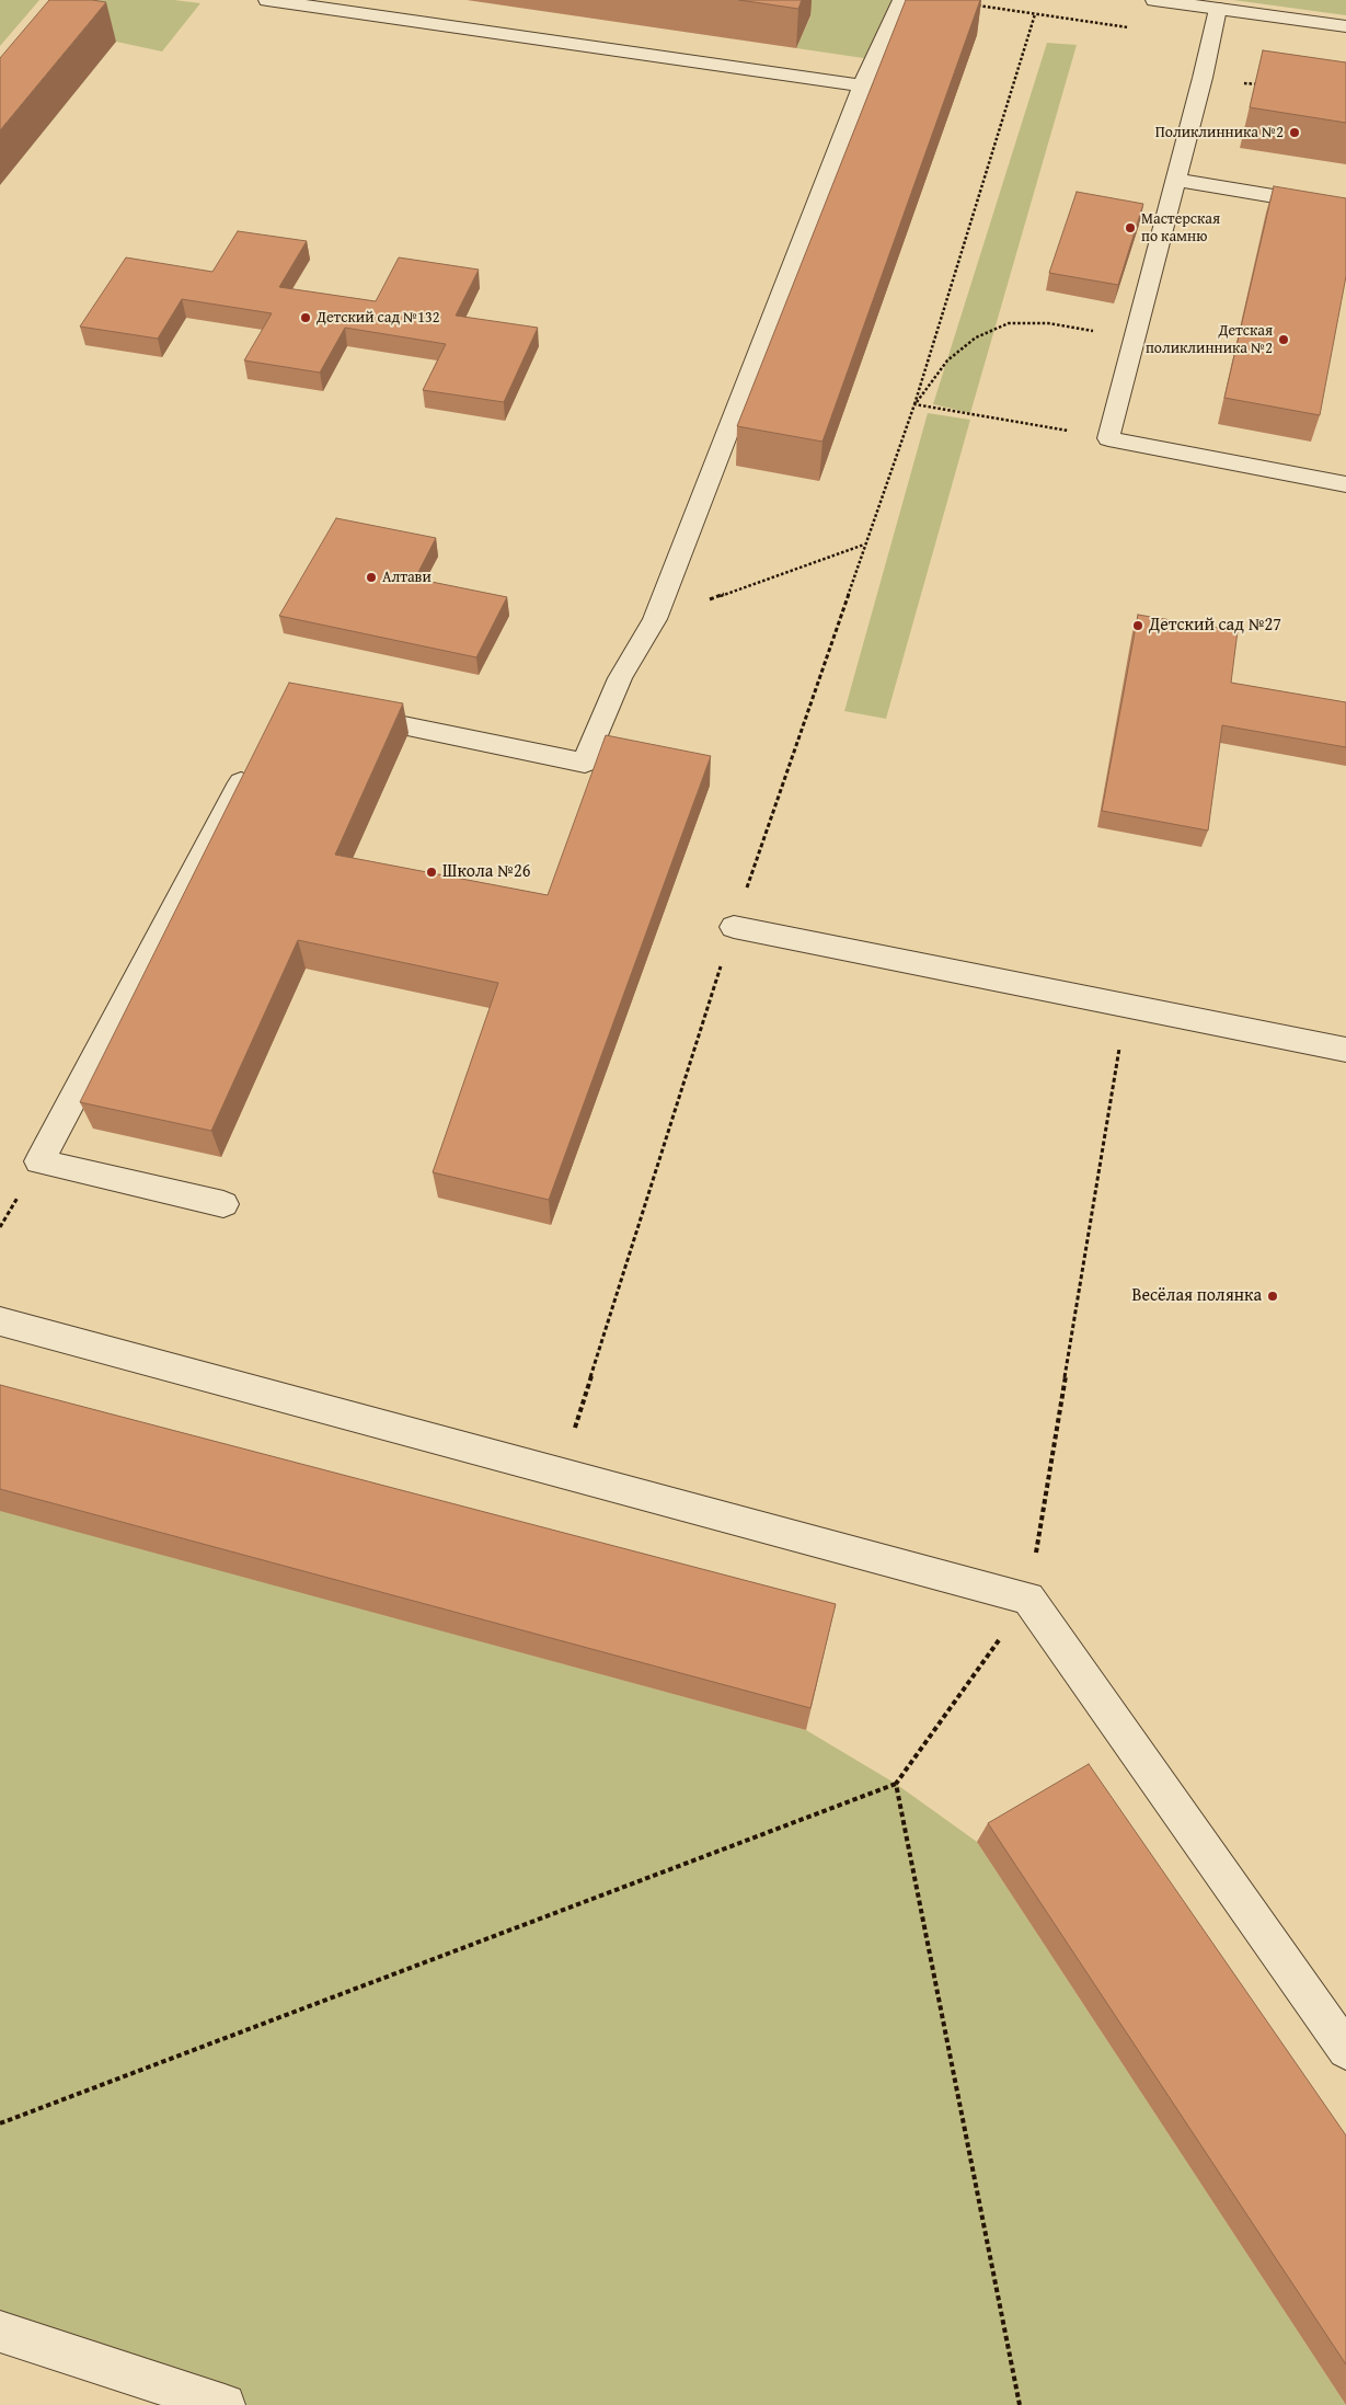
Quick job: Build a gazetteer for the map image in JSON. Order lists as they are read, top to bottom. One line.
{"places":["Поликлинника №2","Мастерская по камню","Детский сад №132","Детская поликлинника №2","Алтави","Детский сад №27","Школа №26","Весёлая полянка"]}
